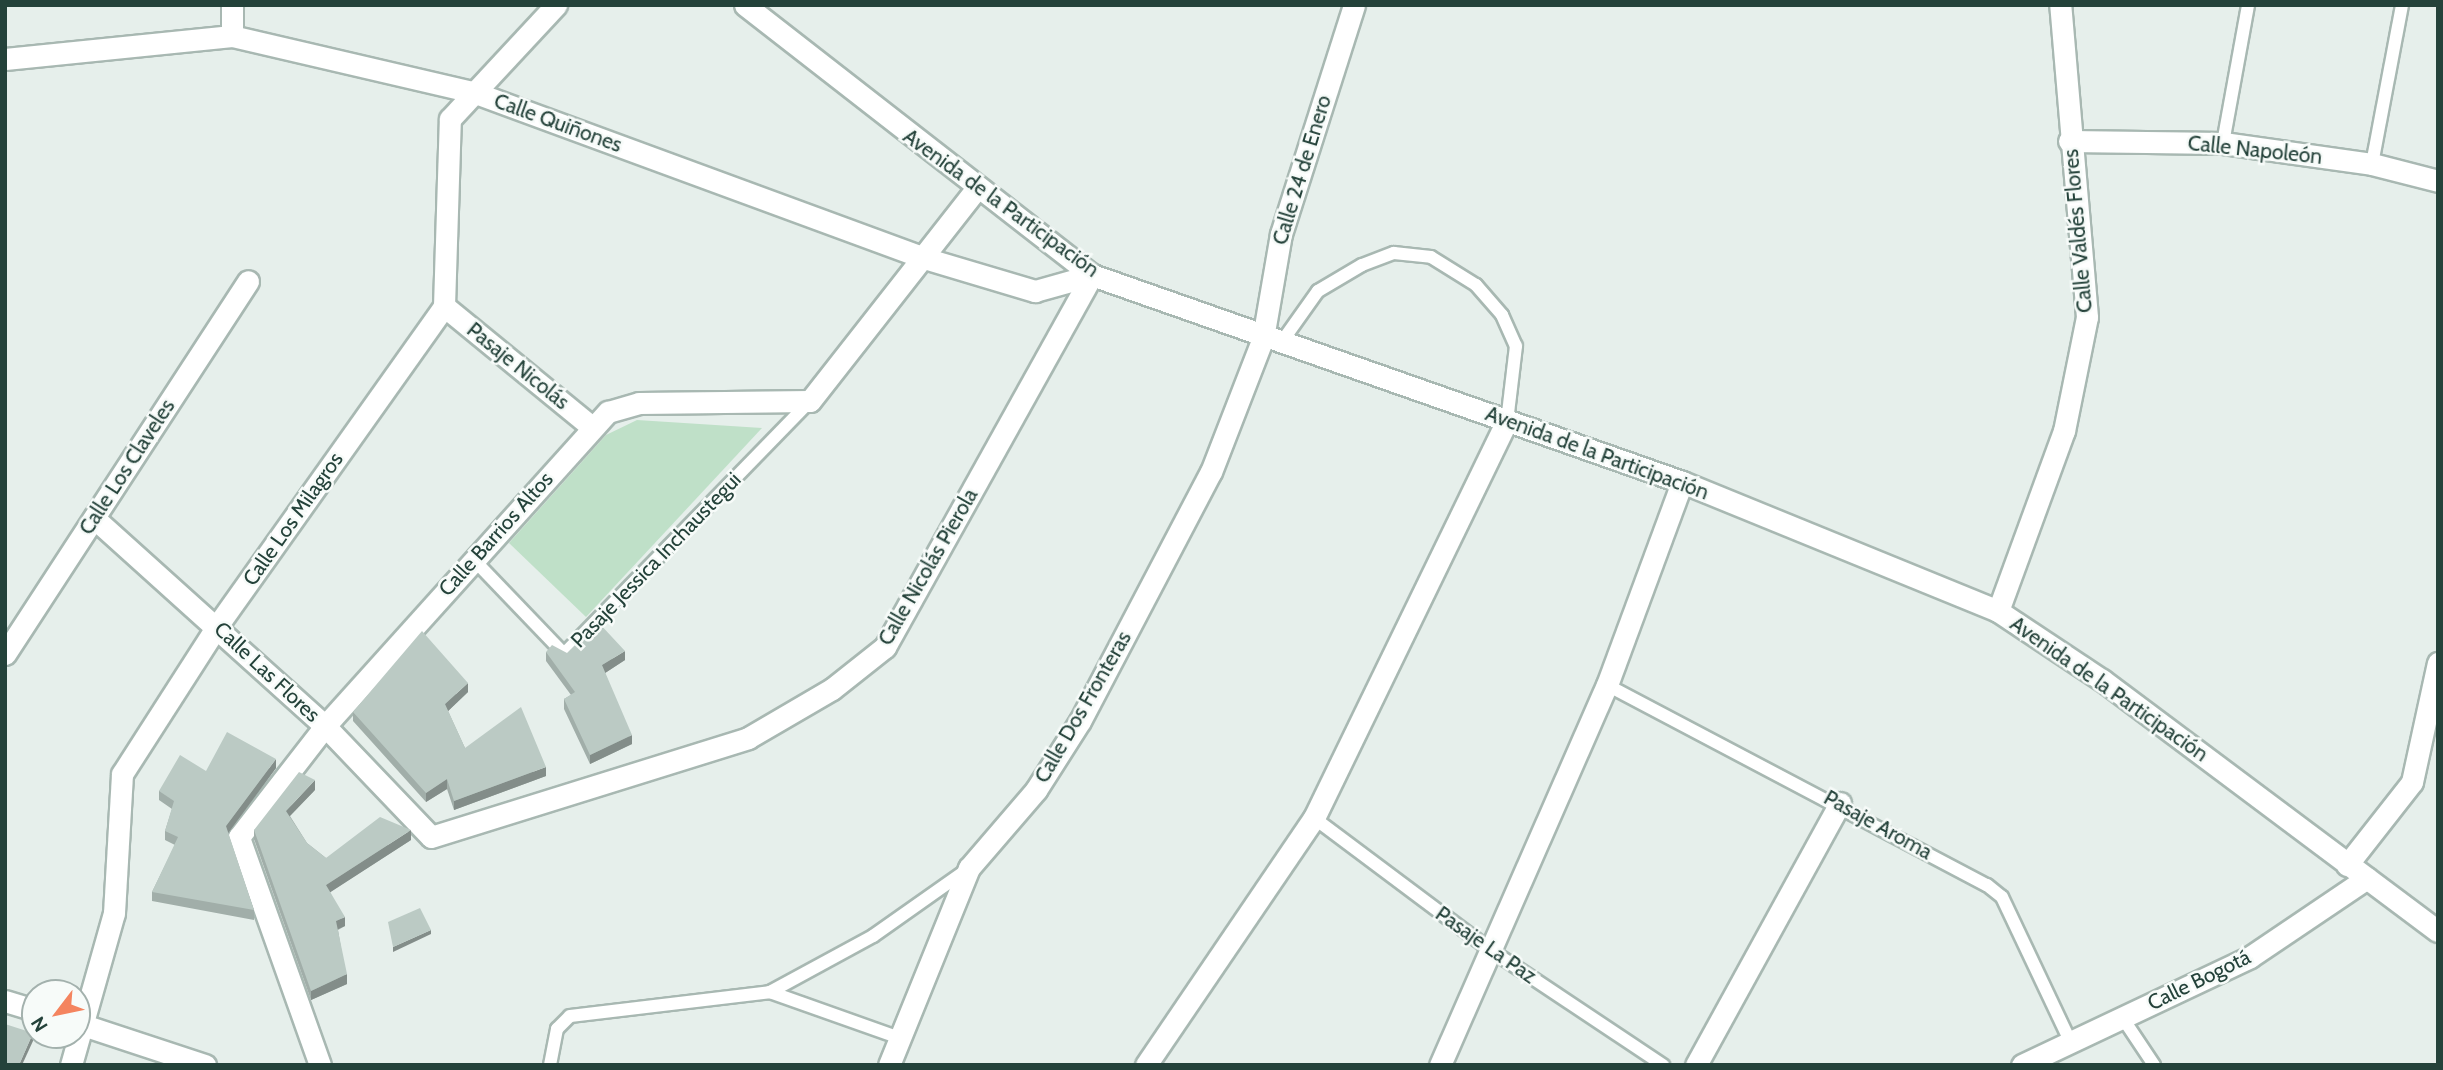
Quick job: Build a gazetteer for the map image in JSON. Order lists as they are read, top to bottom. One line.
{"streets":{"street":["Calle Quiñones","Calle Napoleón","Calle 24 de Enero","Avenida de la Participación","Calle Valdés Flores","Pasaje Nicolás","Calle Los Claveles","Calle Los Milagros","Calle Barrios Altos","Calle Nicolás Pierola","Calle Las Flores","Calle Dos Fronteras","Calle Bogotá"],"lane":["Pasaje Jessica Inchaustegui","Pasaje Aroma","Pasaje La Paz"]},"crossings":[["Calle Quiñones","Avenida de la Participación"],["Calle Quiñones","Calle Nicolás Pierola"],["Calle Napoleón","Calle Valdés Flores"],["Calle 24 de Enero","Avenida de la Participación"],["Calle 24 de Enero","Calle Dos Fronteras"],["Avenida de la Participación","Calle Valdés Flores"],["Avenida de la Participación","Calle Nicolás Pierola"],["Avenida de la Participación","Calle Dos Fronteras"],["Avenida de la Participación","Calle Bogotá"],["Pasaje Nicolás","Calle Los Milagros"],["Pasaje Nicolás","Calle Barrios Altos"],["Calle Los Claveles","Calle Las Flores"],["Calle Los Milagros","Calle Las Flores"],["Calle Barrios Altos","Pasaje Jessica Inchaustegui"],["Calle Barrios Altos","Calle Las Flores"],["Calle Nicolás Pierola","Calle Las Flores"],["Pasaje Aroma","Calle Bogotá"]],"north":"bottom left"}
